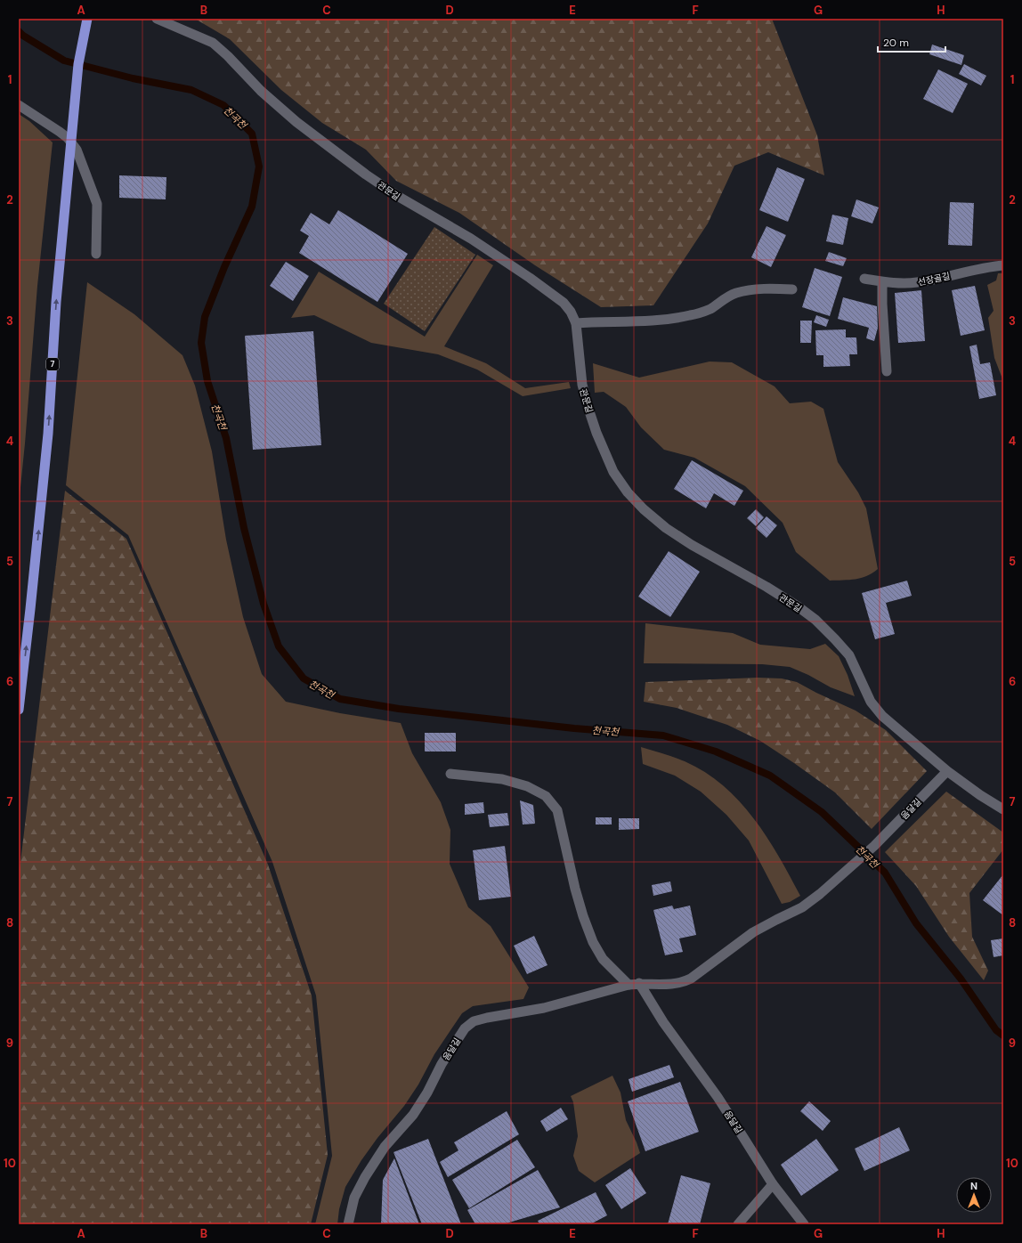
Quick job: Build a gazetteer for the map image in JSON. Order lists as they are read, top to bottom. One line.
{"streets":{"highway":["7"],"street":["관문길","선장골길","음달길"]},"crossings":[["관문길","음달길"]],"water":["천곡천"],"scale_bar":"20 m","north":"top","grid":{"columns":["A","B","C","D","E","F","G","H"],"rows":["1","2","3","4","5","6","7","8","9","10"]}}
